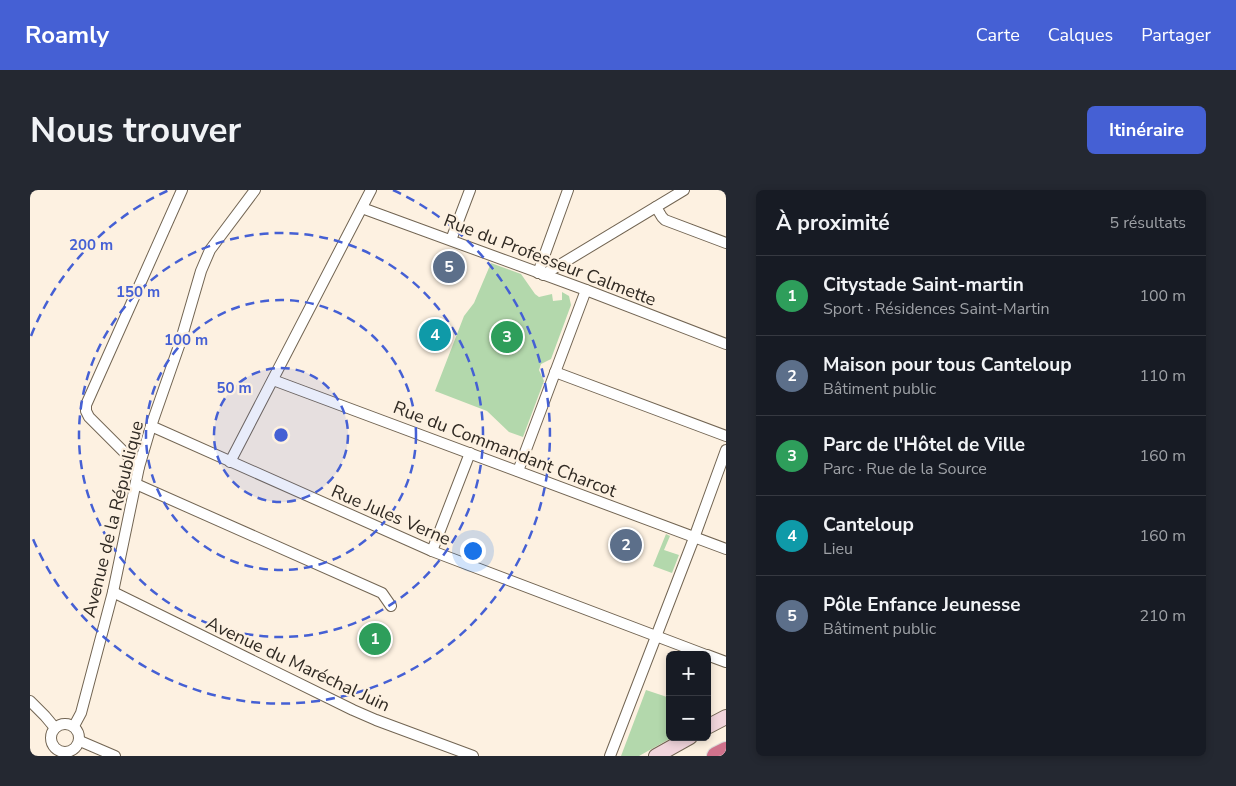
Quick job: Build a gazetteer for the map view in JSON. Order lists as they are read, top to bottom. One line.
{"streets":{"street":["Rue du Professeur Calmette","Rue du Commandant Charcot","Rue Jules Verne","Avenue de la République","Avenue du Maréchal Juin"]},"crossings":[["Rue Jules Verne","Avenue de la République"],["Avenue de la République","Avenue du Maréchal Juin"]],"page":{"header":"Roamly","nav":["Carte","Calques","Partager"],"buttons":"Itinéraire","title":"Nous trouver","heading":["À proximité","5 résultats"],"pins":["5","4","3","2","1"],"list":[{"mark":"1","name":"Citystade Saint-martin","note":"Sport · Résidences Saint-Martin","value":"100 m"},{"mark":"2","name":"Maison pour tous Canteloup","note":"Bâtiment public","value":"110 m"},{"mark":"3","name":"Parc de l'Hôtel de Ville","note":"Parc · Rue de la Source","value":"160 m"},{"mark":"4","name":"Canteloup","note":"Lieu","value":"160 m"},{"mark":"5","name":"Pôle Enfance Jeunesse","note":"Bâtiment public","value":"210 m"}],"map_buttons":["+","−"]},"rings":["200 m","150 m","100 m","50 m"]}
